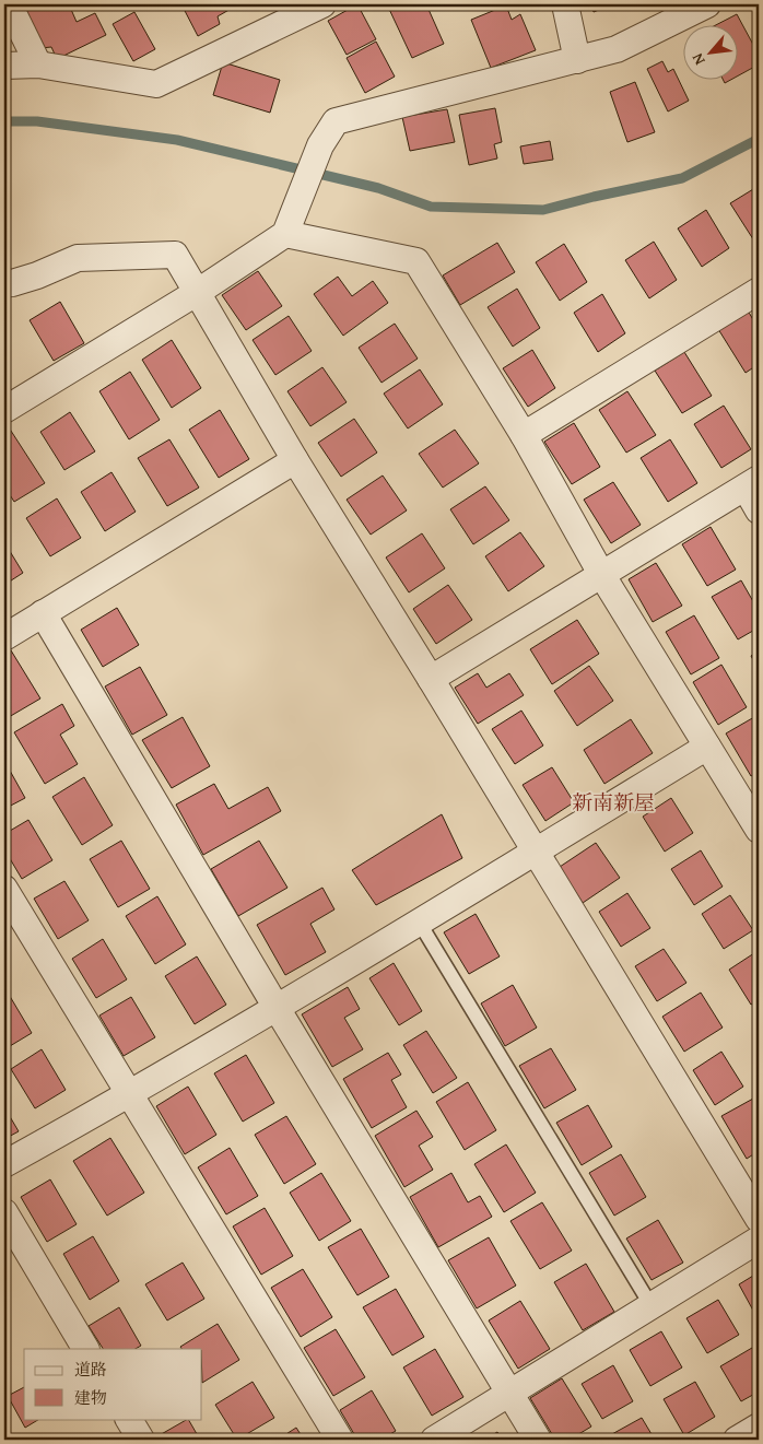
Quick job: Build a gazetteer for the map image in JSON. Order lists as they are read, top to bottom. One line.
{"districts":["新南新屋"],"legend":["道路","建物"],"north":"bottom left"}
